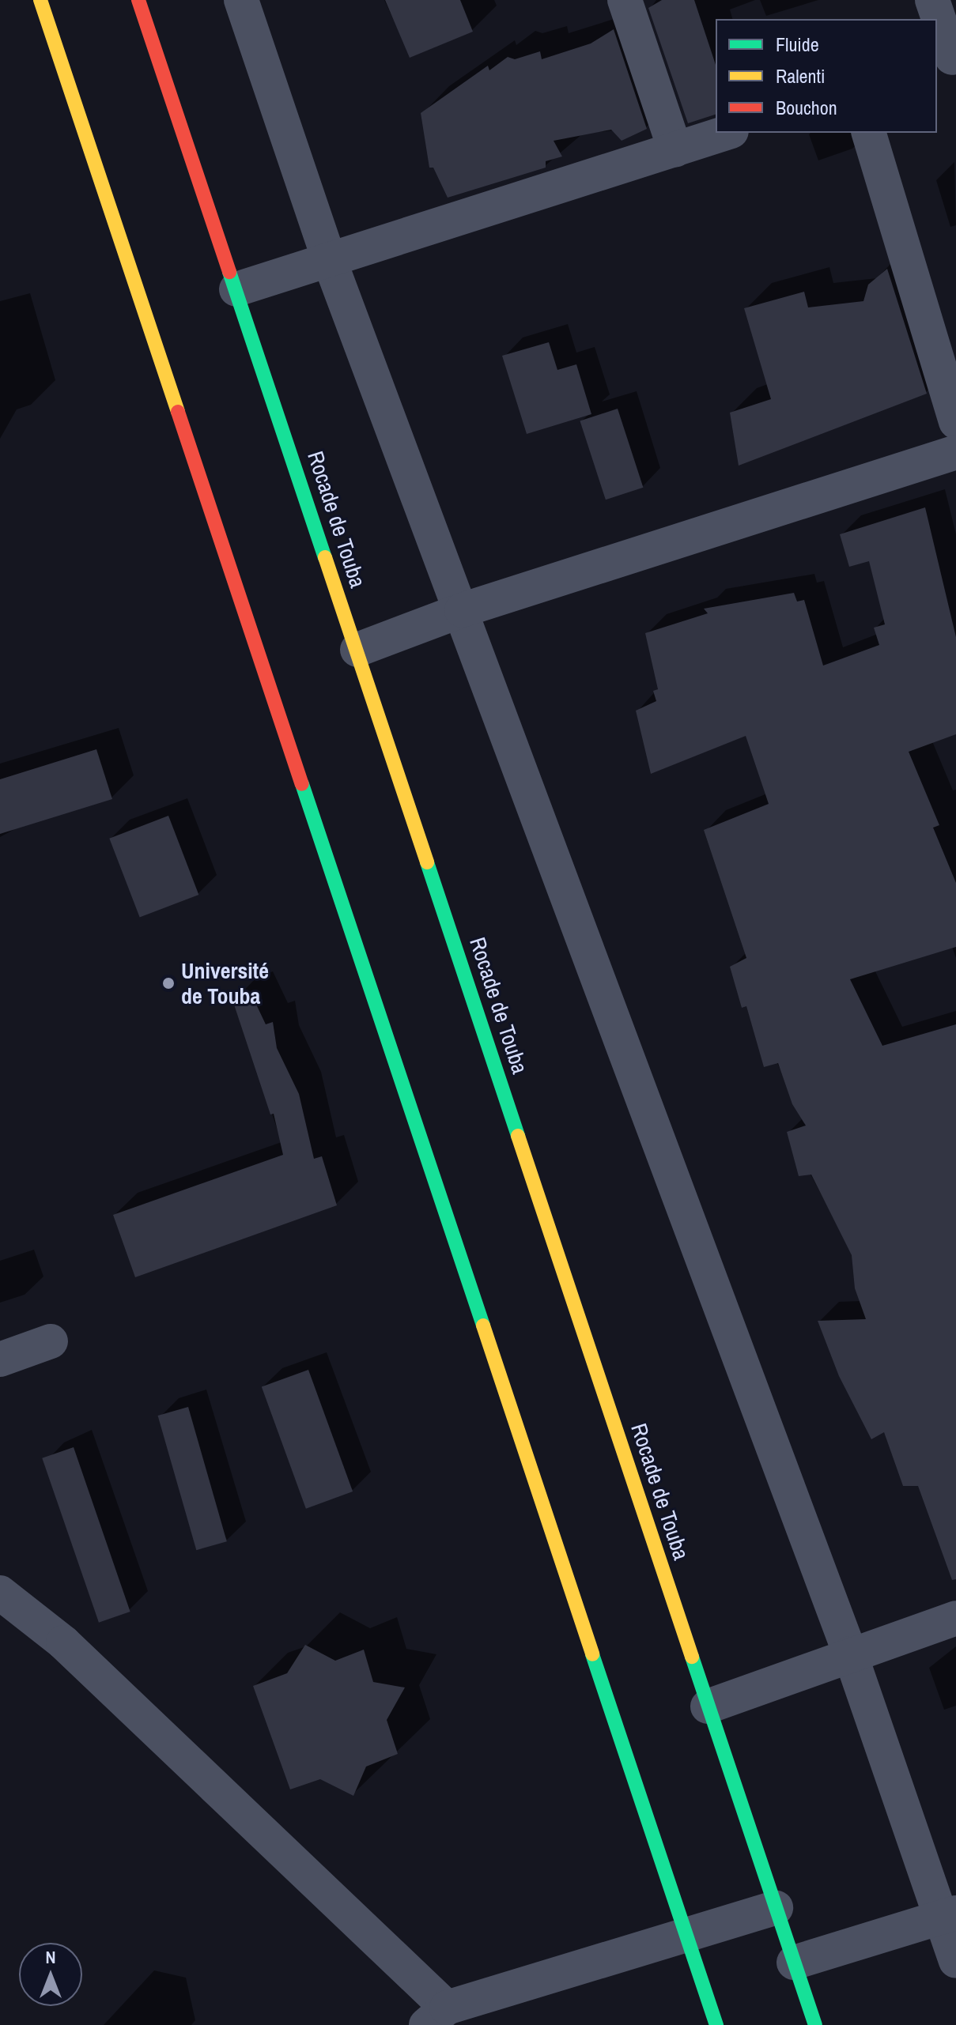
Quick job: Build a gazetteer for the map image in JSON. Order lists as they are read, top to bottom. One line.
{"streets":{"main road":["Rocade de Touba"]},"places":["Université de Touba"],"legend":["Fluide","Ralenti","Bouchon"],"north":"top"}
